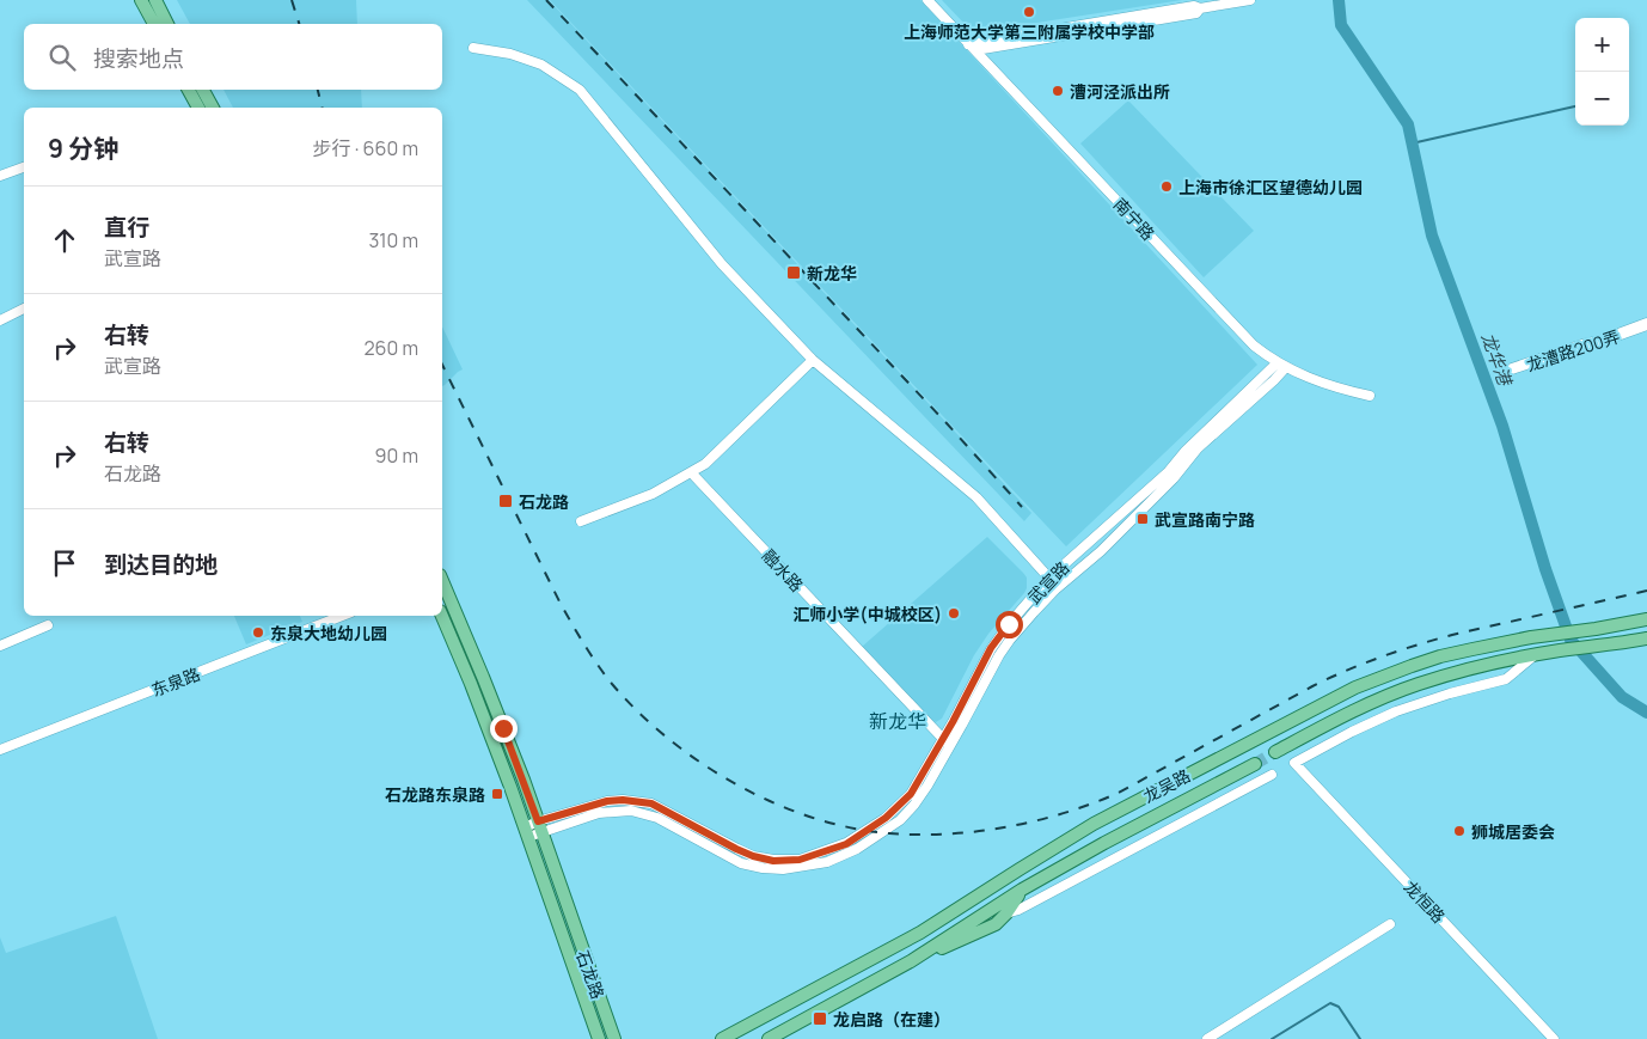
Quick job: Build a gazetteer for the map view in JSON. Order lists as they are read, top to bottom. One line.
{"streets":{"main road":["龙吴路","石龙路"],"street":["南宁路","龙漕路200弄","融水路","武宣路","东泉路","龙恒路"]},"crossings":[["南宁路","武宣路"],["融水路","武宣路"]],"districts":["新龙华"],"water":["龙华港"],"places":{"other":["上海师范大学第三附属学校中学部","漕河泾派出所","上海市徐汇区望德幼儿园","汇师小学(中城校区)","东泉大地幼儿园","狮城居委会"],"transit":["新龙华","石龙路","武宣路南宁路","石龙路东泉路","龙启路（在建）"]},"page":{"map_buttons":["+","−"],"search":"搜索地点","heading":["9 分钟","步行 · 660 m"],"list":[["直行","武宣路","310 m"],["右转","武宣路","260 m"],["右转","石龙路","90 m"],"到达目的地"]}}
